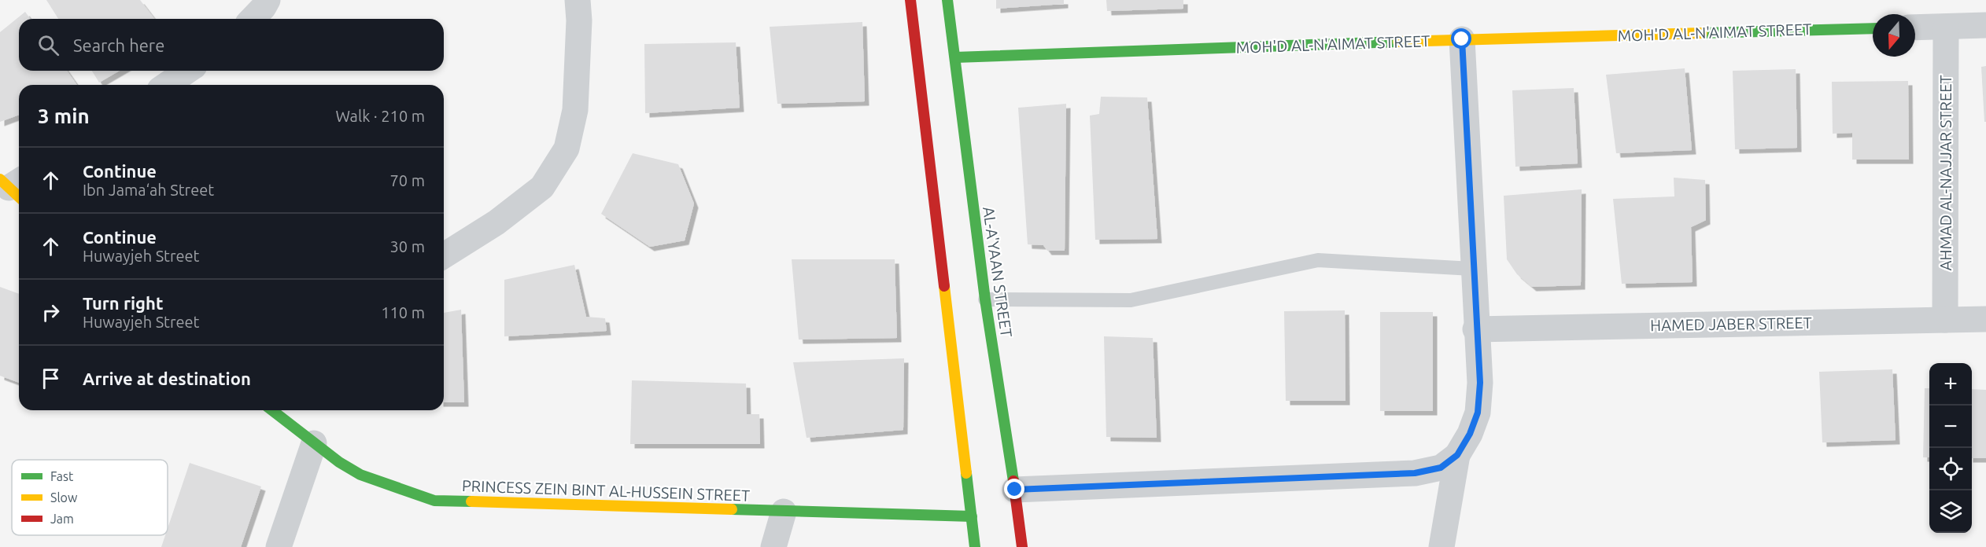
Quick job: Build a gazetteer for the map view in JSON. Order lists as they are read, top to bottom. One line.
{"streets":{"street":["MOH'D AL-N'AIMAT STREET","AHMAD AL-NAJJAR STREET","AL-A'YAAN STREET","HAMED JABER STREET","PRINCESS ZEIN BINT AL-HUSSEIN STREET"]},"crossings":[["MOH'D AL-N'AIMAT STREET","AL-A'YAAN STREET"],["AHMAD AL-NAJJAR STREET","HAMED JABER STREET"]],"legend":["Fast","Slow","Jam"],"north":"bottom","page":{"search":"Search here","heading":["3 min","Walk · 210 m"],"list":[["Continue","Ibn Jama‘ah Street","70 m"],["Continue","Huwayjeh Street","30 m"],["Turn right","Huwayjeh Street","110 m"],"Arrive at destination"],"map_buttons":["+","−"]}}
